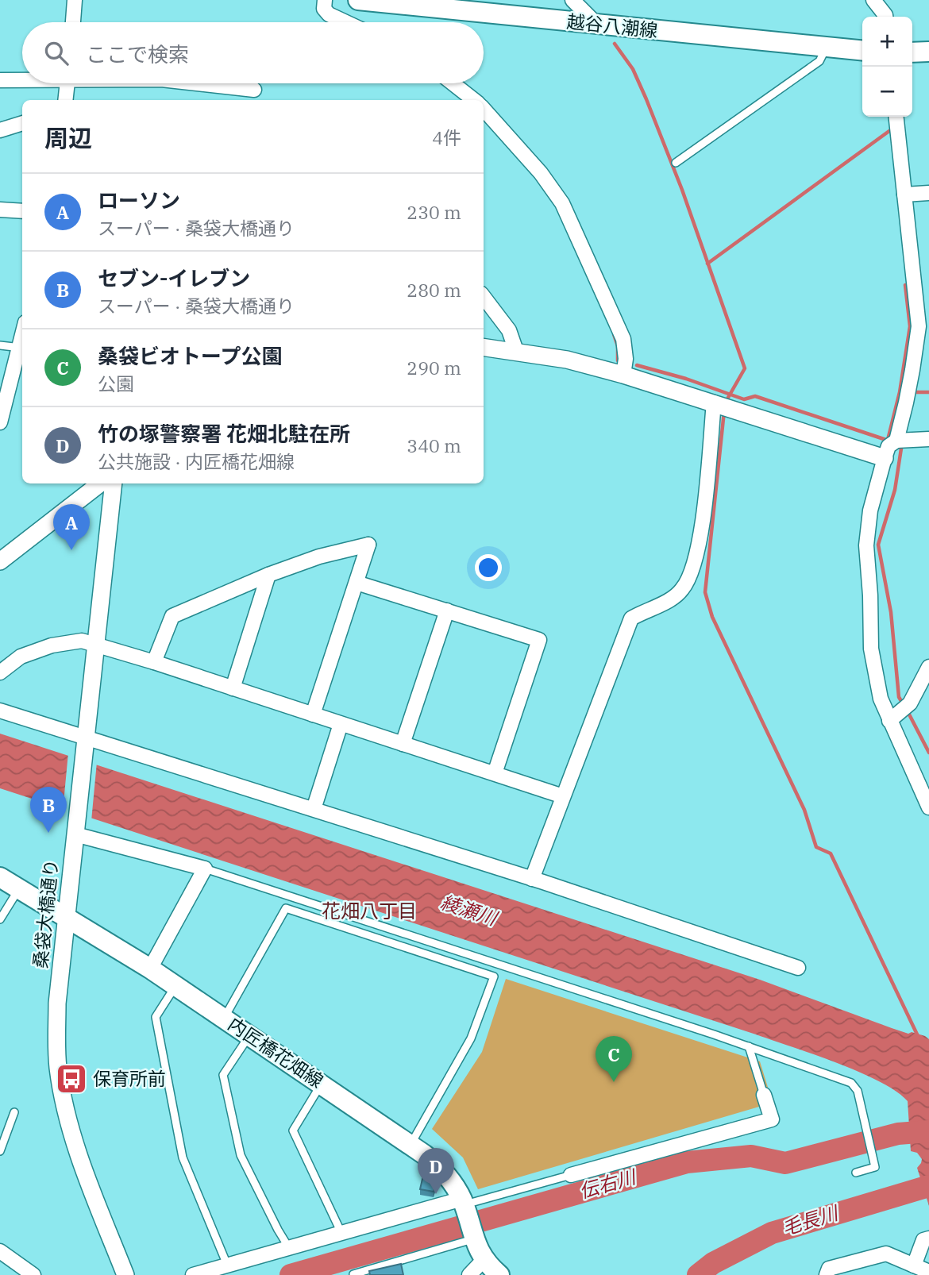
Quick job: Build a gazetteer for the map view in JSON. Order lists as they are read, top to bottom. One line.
{"streets":{"main road":["越谷八潮線","内匠橋花畑線"],"street":["桑袋大橋通り"]},"crossings":[["桑袋大橋通り","内匠橋花畑線"]],"districts":["花畑八丁目"],"water":["綾瀬川","伝右川","毛長川"],"places":{"bus stop":["保育所前"]},"page":{"map_buttons":["+","−"],"search":"ここで検索","heading":["周辺","4件"],"list":[{"mark":"A","name":"ローソン","note":"スーパー · 桑袋大橋通り","value":"230 m"},{"mark":"B","name":"セブン-イレブン","note":"スーパー · 桑袋大橋通り","value":"280 m"},{"mark":"C","name":"桑袋ビオトープ公園","note":"公園","value":"290 m"},{"mark":"D","name":"竹の塚警察署 花畑北駐在所","note":"公共施設 · 内匠橋花畑線","value":"340 m"}],"pins":["A","B","C","D"]}}
